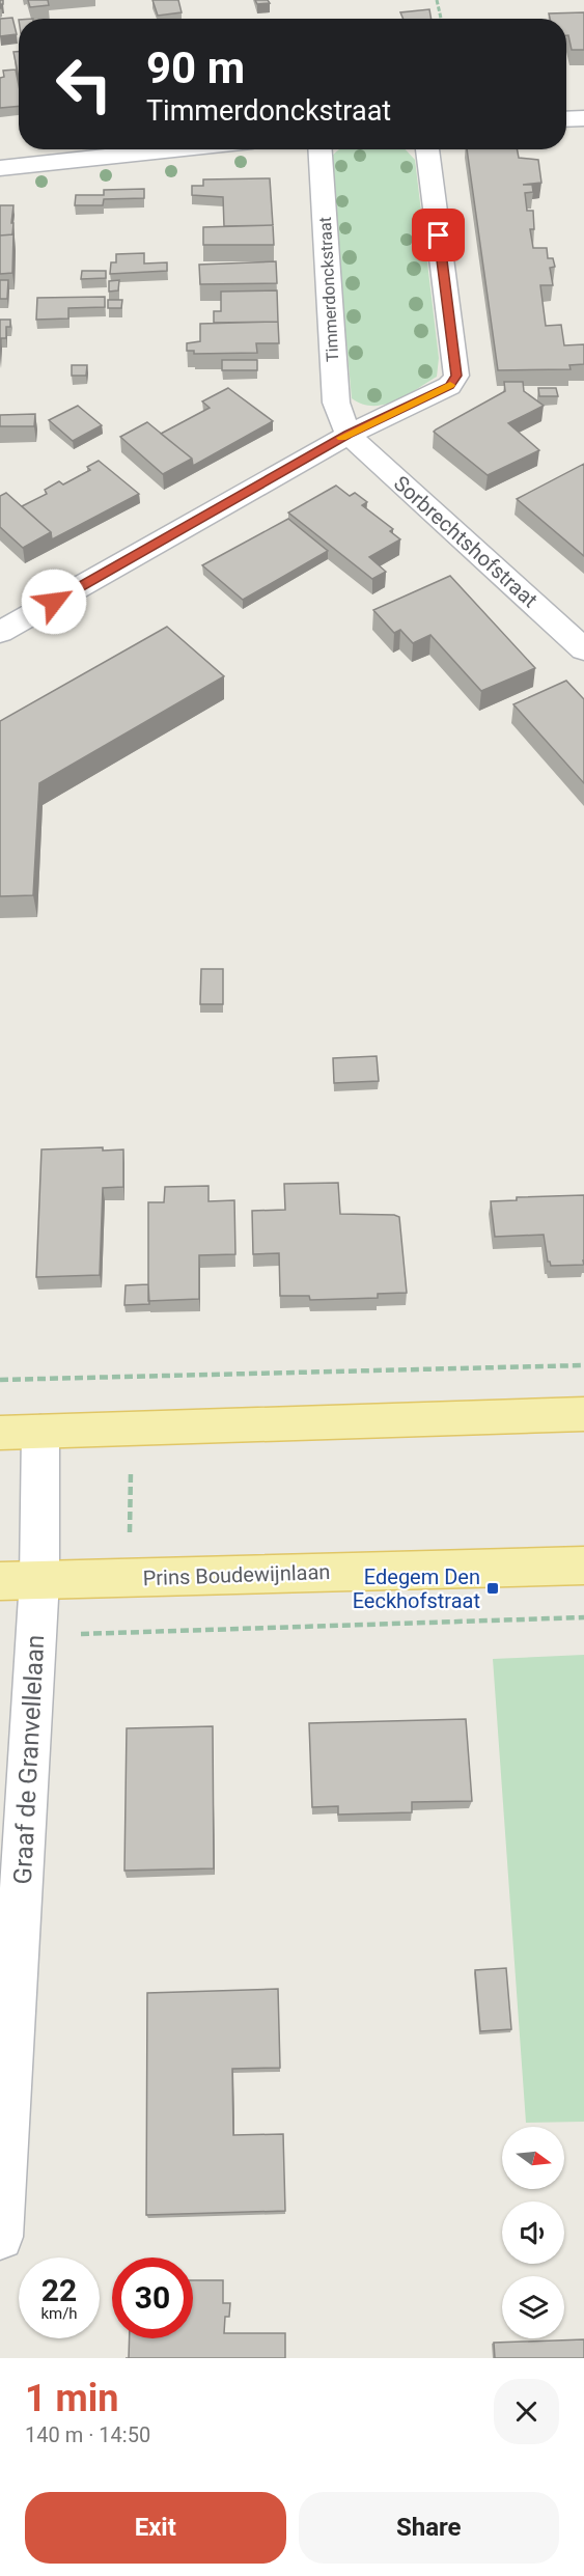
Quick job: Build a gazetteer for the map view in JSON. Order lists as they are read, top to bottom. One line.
{"streets":{"main road":["Prins Boudewijnlaan"],"street":["Timmerdonckstraat","Sorbrechtshofstraat","Graaf de Granvellelaan"]},"crossings":[["Timmerdonckstraat","Sorbrechtshofstraat"],["Prins Boudewijnlaan","Graaf de Granvellelaan"]],"places":{"transit":["Edegem Den Eeckhofstraat"]},"north":"right","page":{"turn":["90 m","Timmerdonckstraat"],"speed":"22 km/h","limit":"30","heading":["1 min","140 m · 14:50"],"buttons":["Exit","Share"]}}
